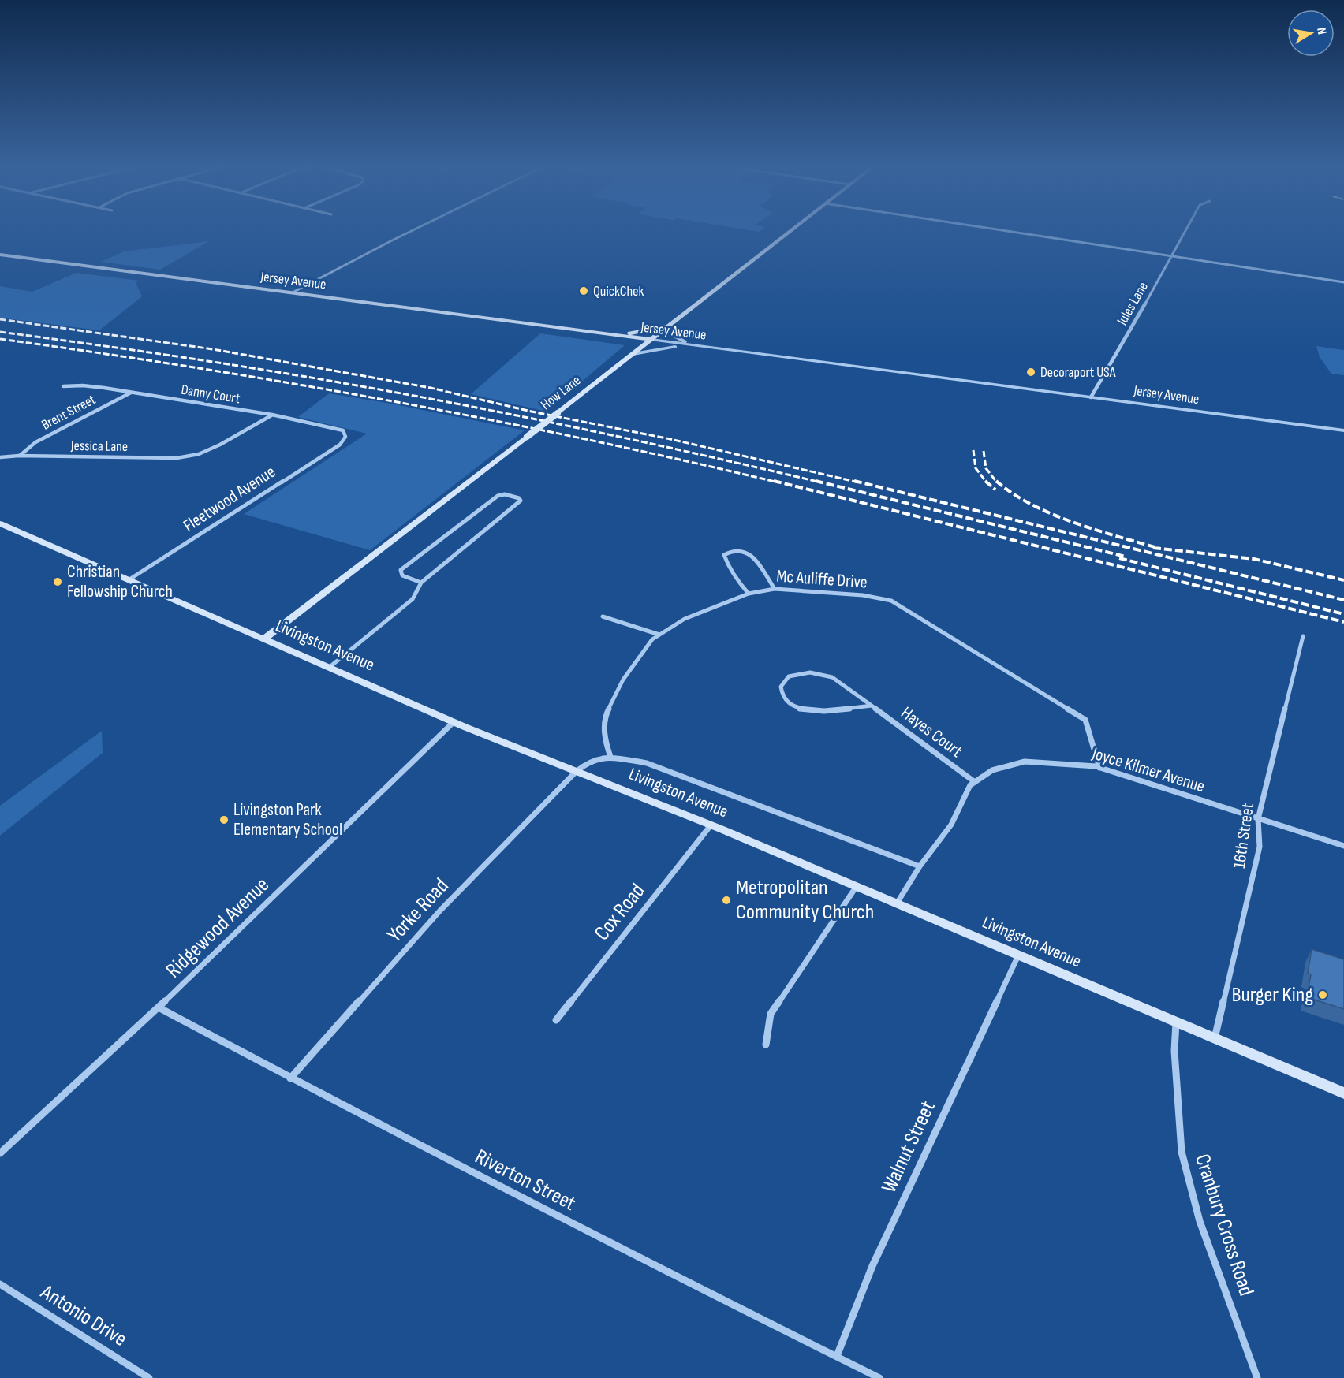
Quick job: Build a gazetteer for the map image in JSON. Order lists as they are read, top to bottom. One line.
{"streets":{"main road":["Jersey Avenue","How Lane","Livingston Avenue"],"street":["Jules Lane","Danny Court","Brent Street","Jessica Lane","Fleetwood Avenue","Mc Auliffe Drive","Hayes Court","Joyce Kilmer Avenue","16th Street","Yorke Road","Cox Road","Ridgewood Avenue","Walnut Street","Riverton Street","Cranbury Cross Road","Antonio Drive"]},"crossings":[["Jersey Avenue","Jules Lane"],["Jersey Avenue","How Lane"],["How Lane","Livingston Avenue"],["Danny Court","Brent Street"],["Danny Court","Jessica Lane"],["Danny Court","Fleetwood Avenue"],["Brent Street","Jessica Lane"],["Fleetwood Avenue","Livingston Avenue"],["Mc Auliffe Drive","Joyce Kilmer Avenue"],["Livingston Avenue","Joyce Kilmer Avenue"],["Livingston Avenue","16th Street"],["Livingston Avenue","Yorke Road"],["Livingston Avenue","Cox Road"],["Livingston Avenue","Ridgewood Avenue"],["Livingston Avenue","Walnut Street"],["Livingston Avenue","Cranbury Cross Road"],["Hayes Court","Joyce Kilmer Avenue"],["Joyce Kilmer Avenue","16th Street"],["Yorke Road","Riverton Street"],["Ridgewood Avenue","Riverton Street"],["Walnut Street","Riverton Street"]],"places":["QuickChek","Decoraport USA","Christian Fellowship Church","Livingston Park Elementary School","Metropolitan Community Church","Burger King"],"north":"right"}
